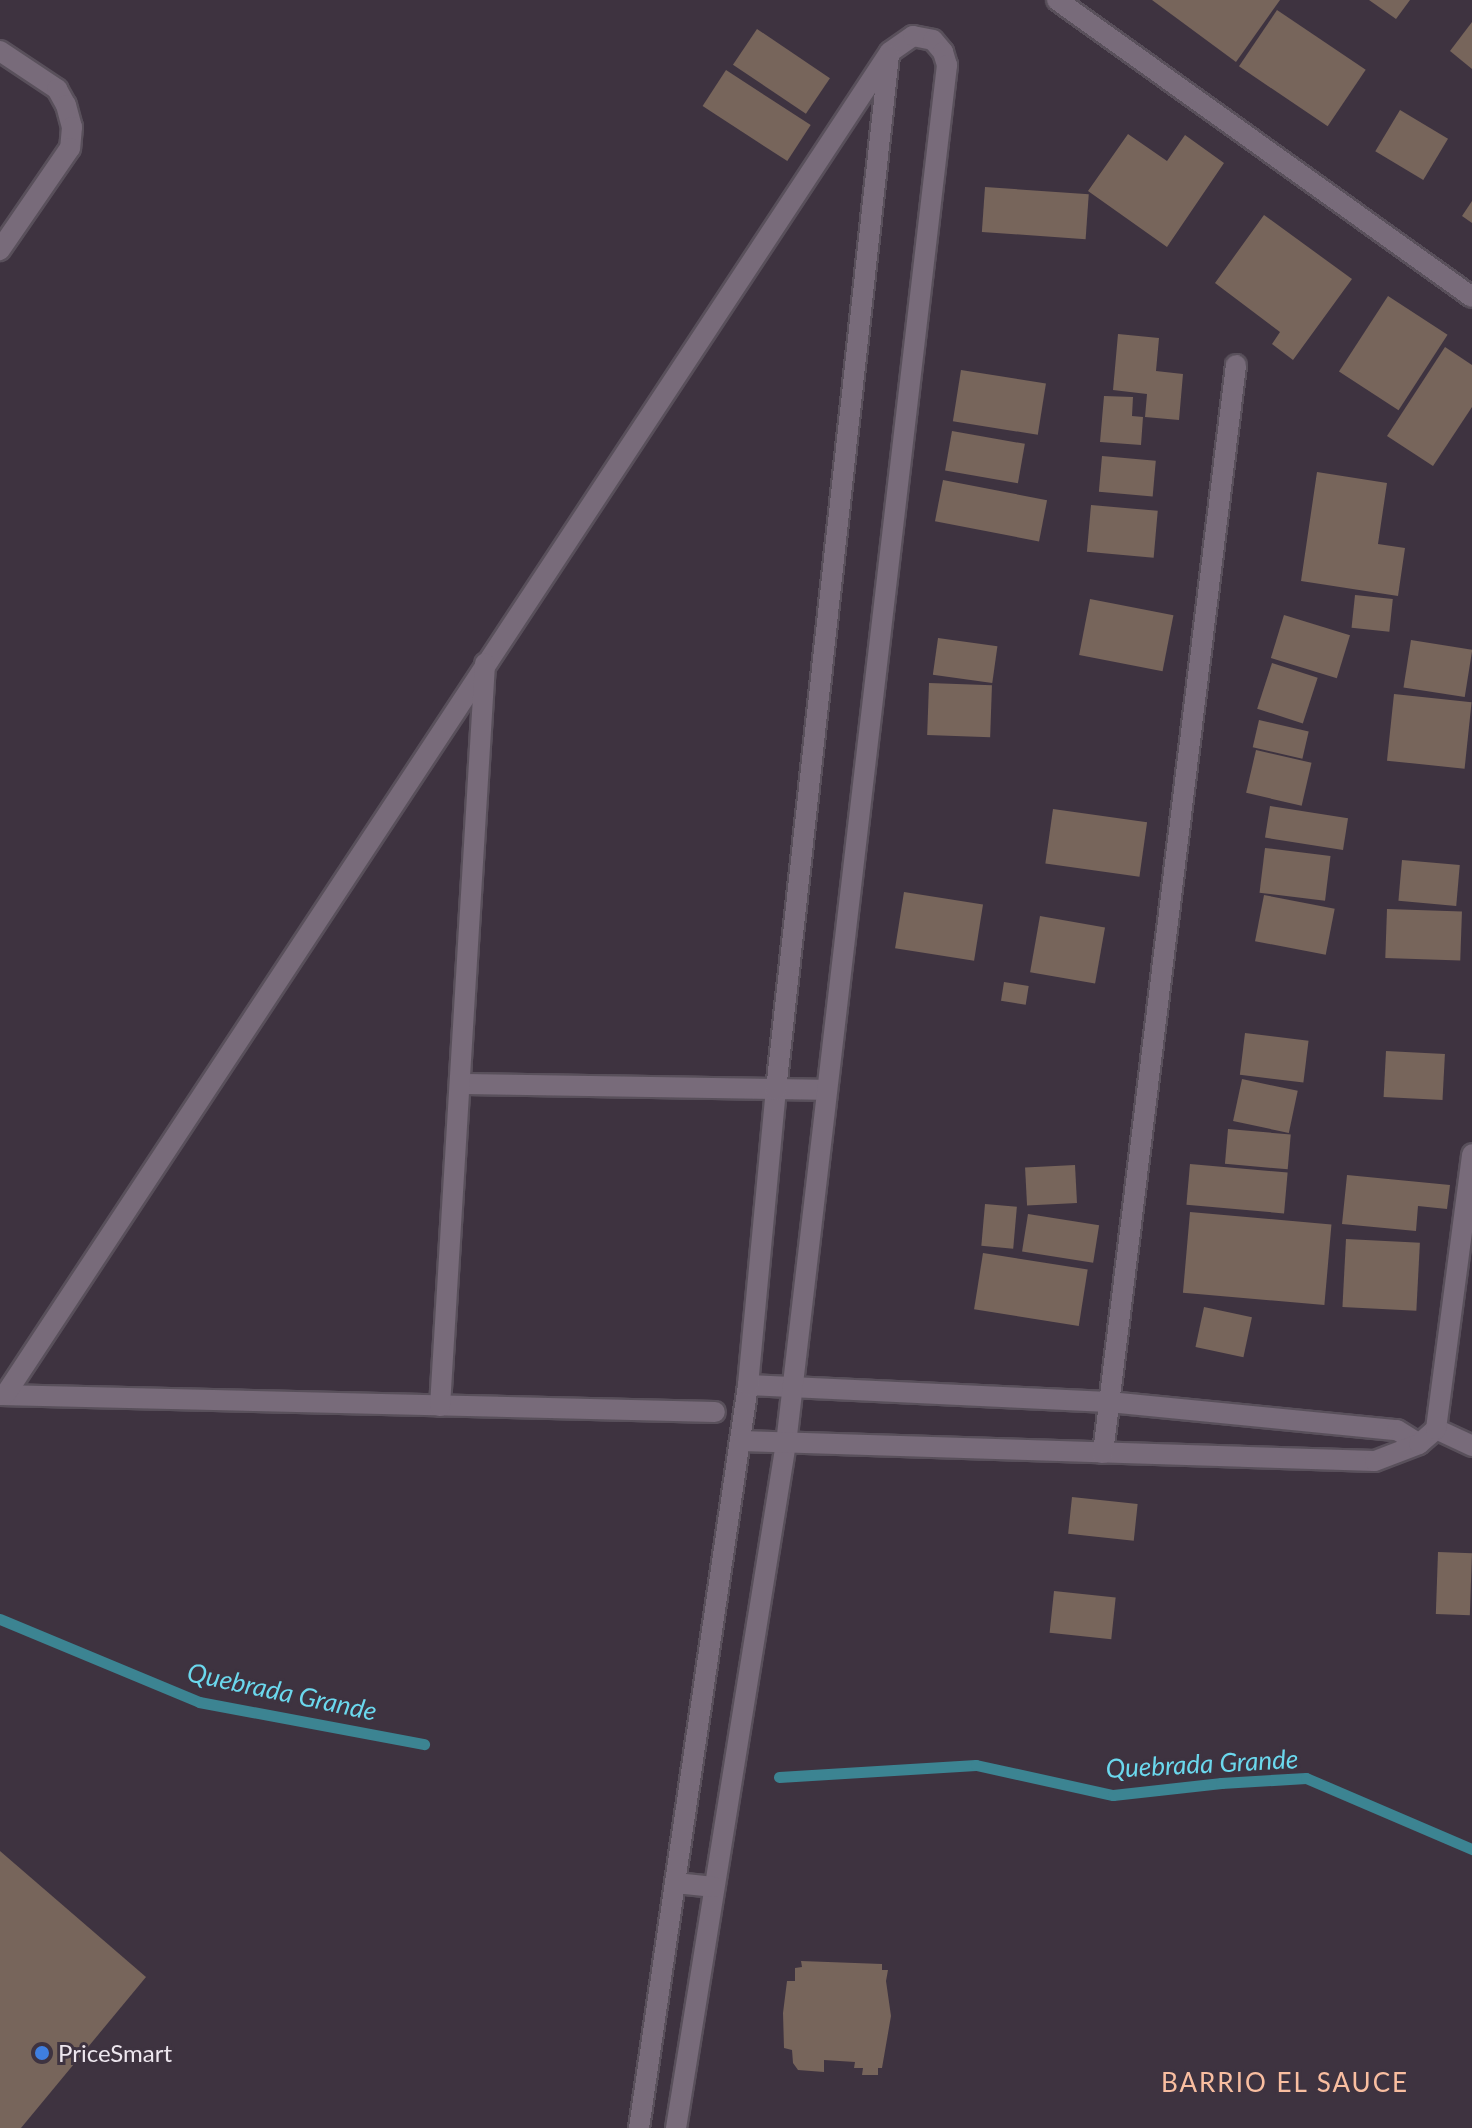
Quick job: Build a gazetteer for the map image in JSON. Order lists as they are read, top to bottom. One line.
{"districts":["BARRIO EL SAUCE"],"water":["Quebrada Grande"],"places":["PriceSmart"]}
